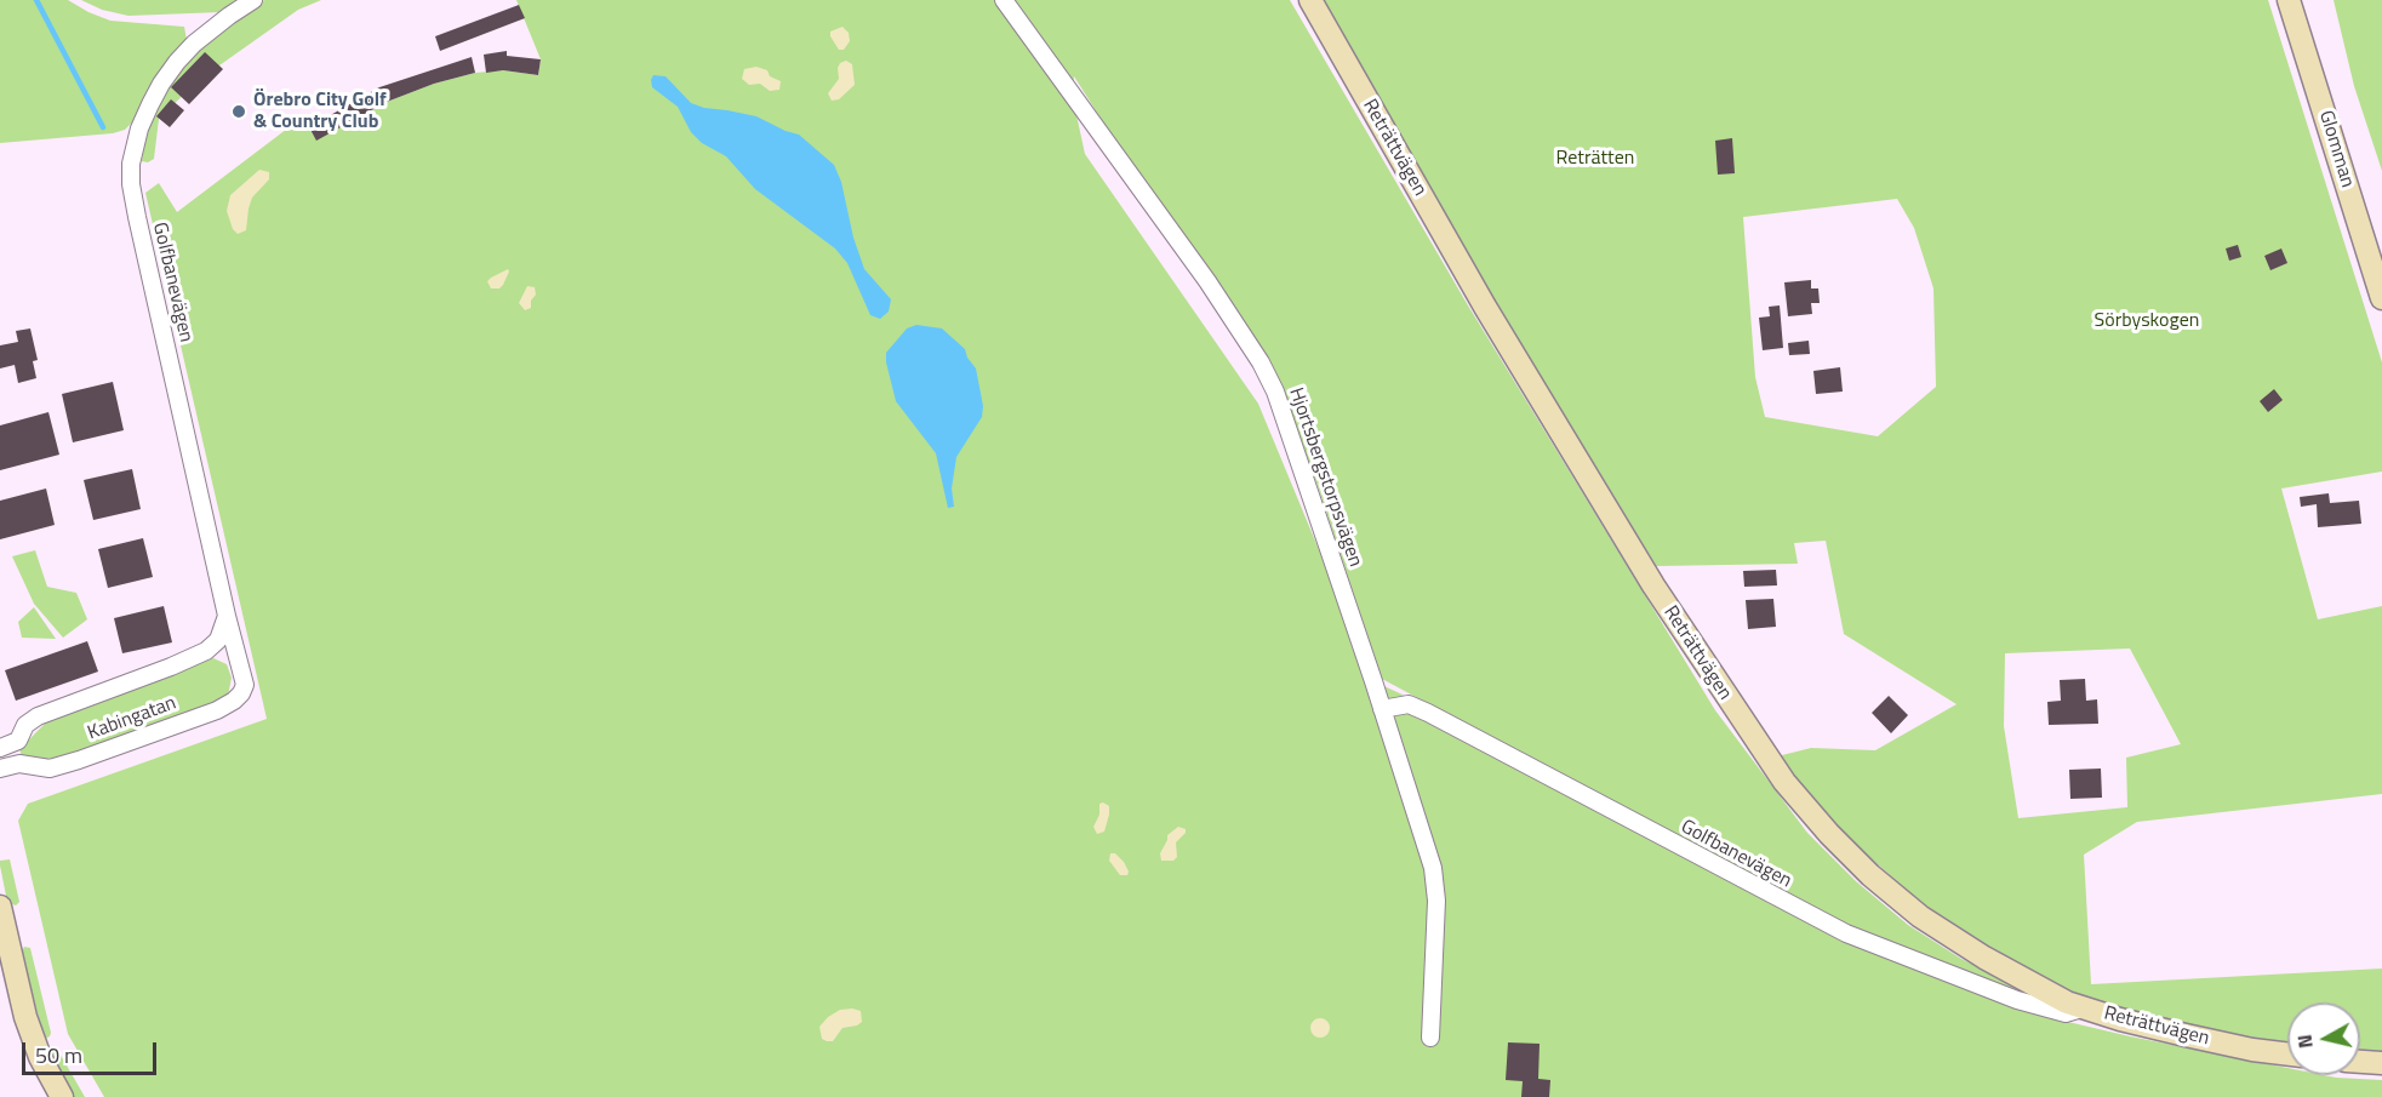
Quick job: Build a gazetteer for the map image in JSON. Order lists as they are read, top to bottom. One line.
{"streets":{"street":["Reträttvägen","Glomman","Golfbanevägen","Hjortsbergstorpsvägen","Kabingatan"]},"crossings":[["Reträttvägen","Golfbanevägen"],["Golfbanevägen","Hjortsbergstorpsvägen"],["Golfbanevägen","Kabingatan"]],"parks":["Reträtten","Sörbyskogen"],"places":["Örebro City Golf & Country Club"],"scale_bar":"50 m","north":"left"}
